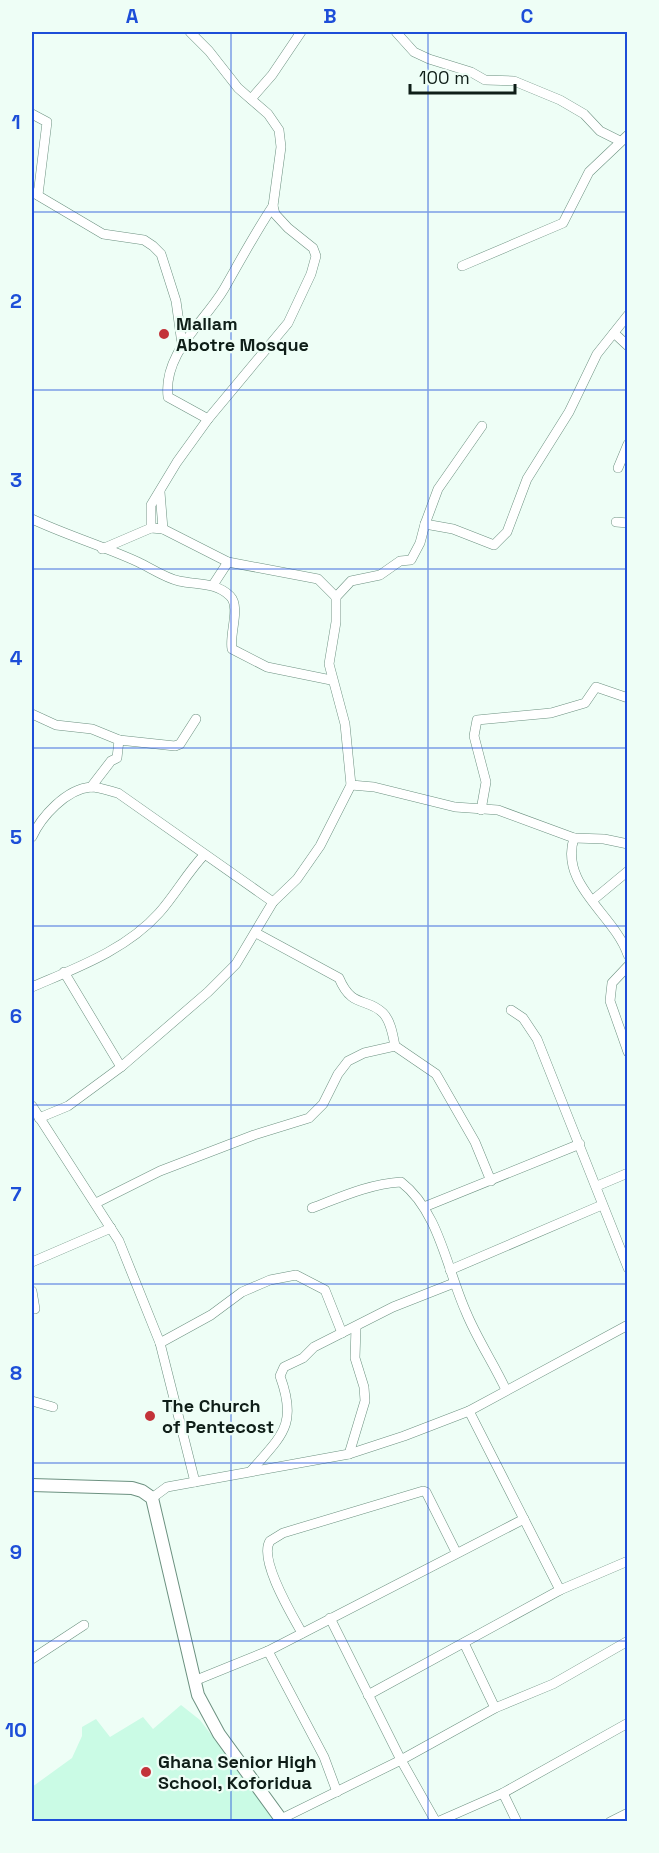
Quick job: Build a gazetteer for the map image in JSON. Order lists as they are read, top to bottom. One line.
{"places":["Mallam Abotre Mosque","The Church of Pentecost","Ghana Senior High School, Koforidua"],"scale_bar":"100 m","grid":{"columns":["A","B","C"],"rows":["1","2","3","4","5","6","7","8","9","10"]}}
